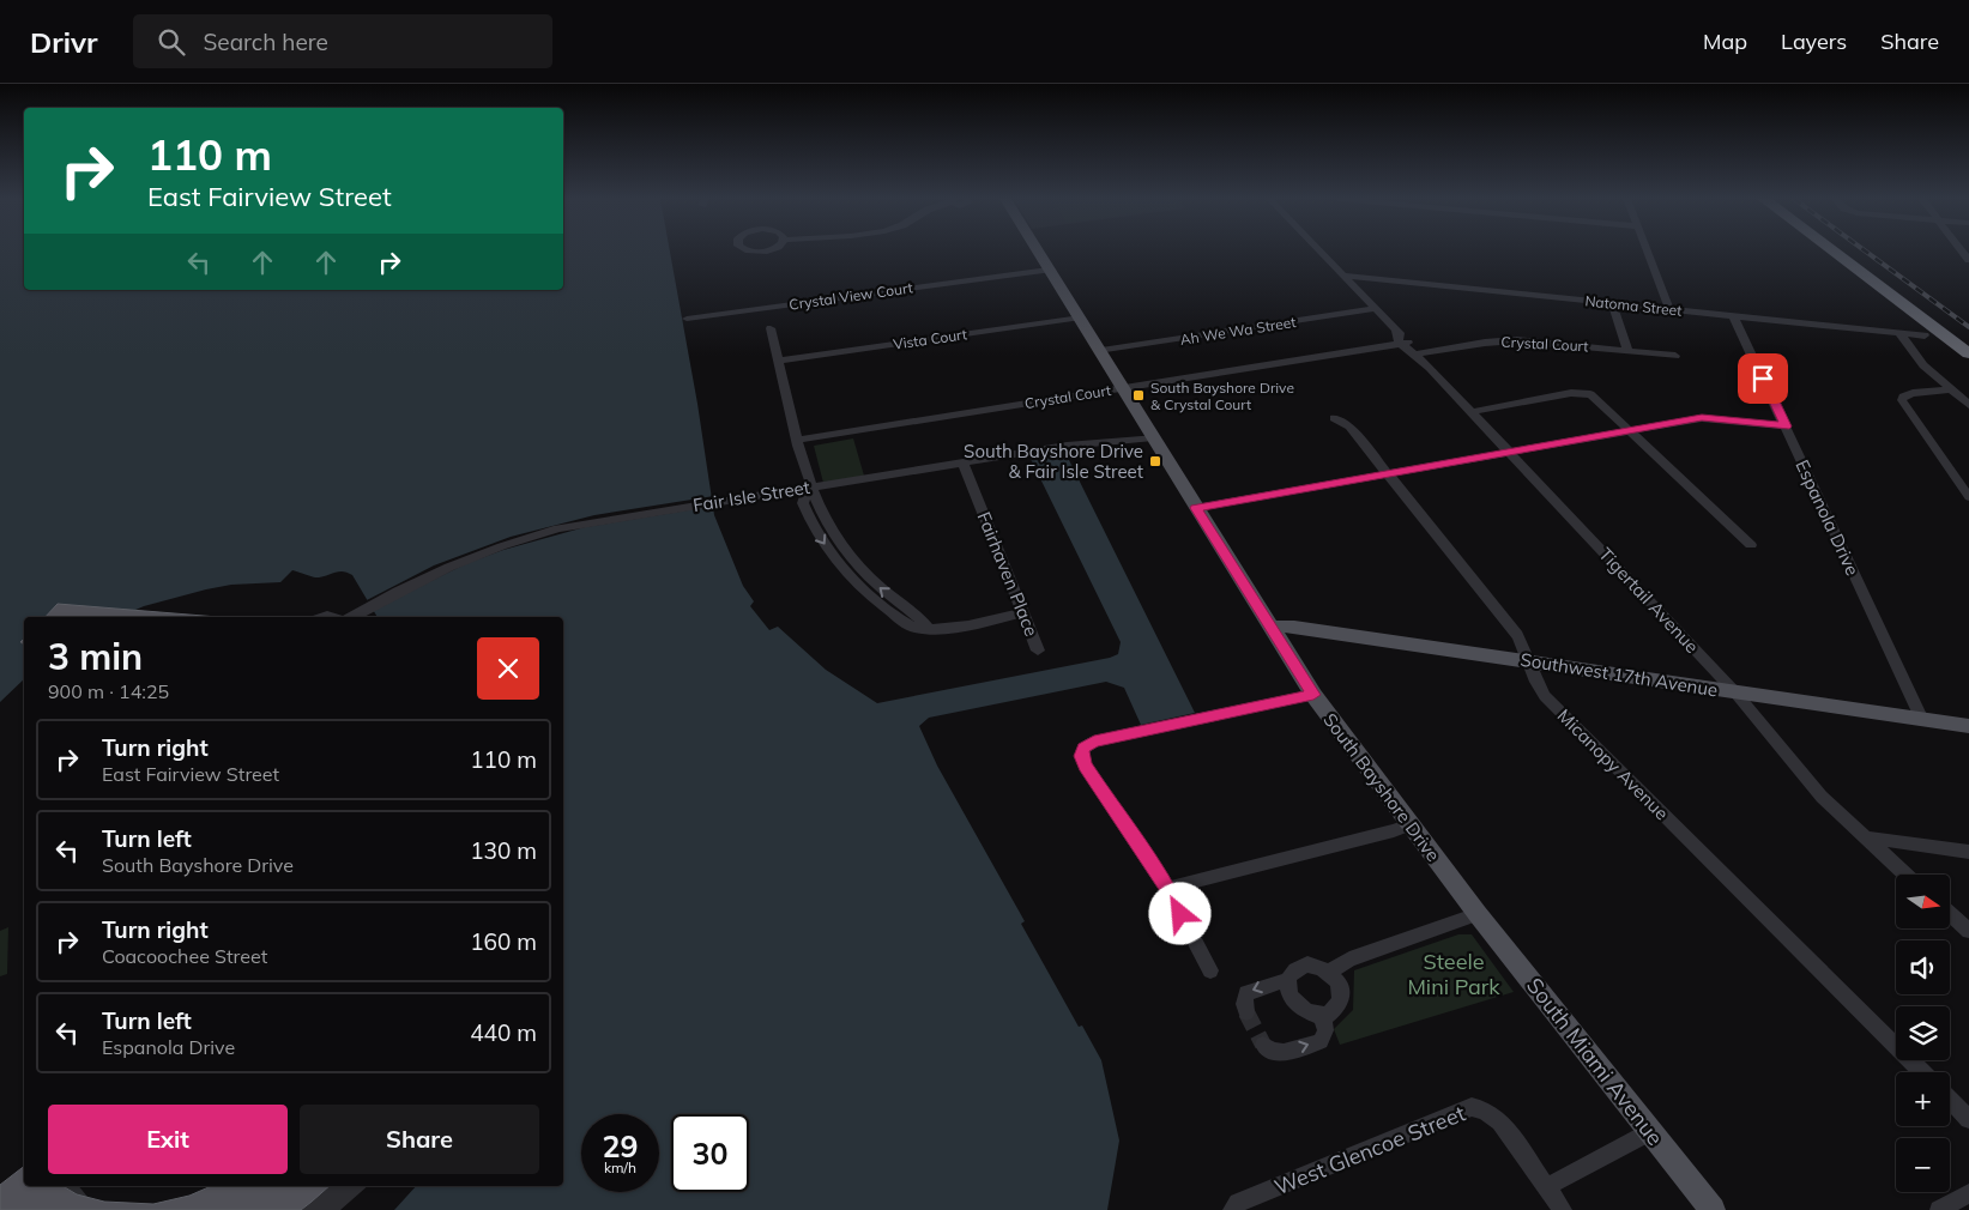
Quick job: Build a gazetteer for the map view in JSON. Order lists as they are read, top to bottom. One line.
{"streets":{"main road":["Southwest 17th Avenue","South Bayshore Drive","South Miami Avenue"],"street":["Crystal View Court","Natoma Street","Ah We Wa Street","Vista Court","Crystal Court","Fair Isle Street","Espanola Drive","Fairhaven Place","Tigertail Avenue","Micanopy Avenue","West Glencoe Street"]},"crossings":[["Crystal View Court","South Bayshore Drive"],["Natoma Street","Espanola Drive"],["Natoma Street","Tigertail Avenue"],["Ah We Wa Street","Tigertail Avenue"],["Ah We Wa Street","South Bayshore Drive"],["Vista Court","South Bayshore Drive"],["Crystal Court","Tigertail Avenue"],["Crystal Court","South Bayshore Drive"],["Fair Isle Street","Fairhaven Place"],["Fair Isle Street","South Bayshore Drive"],["Espanola Drive","Southwest 17th Avenue"],["Tigertail Avenue","Southwest 17th Avenue"],["Southwest 17th Avenue","Micanopy Avenue"],["Southwest 17th Avenue","South Bayshore Drive"],["South Bayshore Drive","South Miami Avenue"]],"parks":["Steele Mini Park"],"places":{"transit":["South Bayshore Drive & Crystal Court","South Bayshore Drive & Fair Isle Street"]},"north":"right","page":{"header":"Drivr","search":"Search here","nav":["Map","Layers","Share"],"turn":["110 m","East Fairview Street"],"heading":["3 min","900 m · 14:25"],"list":[{"name":"Turn right","note":"East Fairview Street","value":"110 m"},{"name":"Turn left","note":"South Bayshore Drive","value":"130 m"},{"name":"Turn right","note":"Coacoochee Street","value":"160 m"},{"name":"Turn left","note":"Espanola Drive","value":"440 m"}],"map_buttons":["+","−"],"buttons":["Exit","Share"],"speed":"29 km/h","limit":"30"}}
